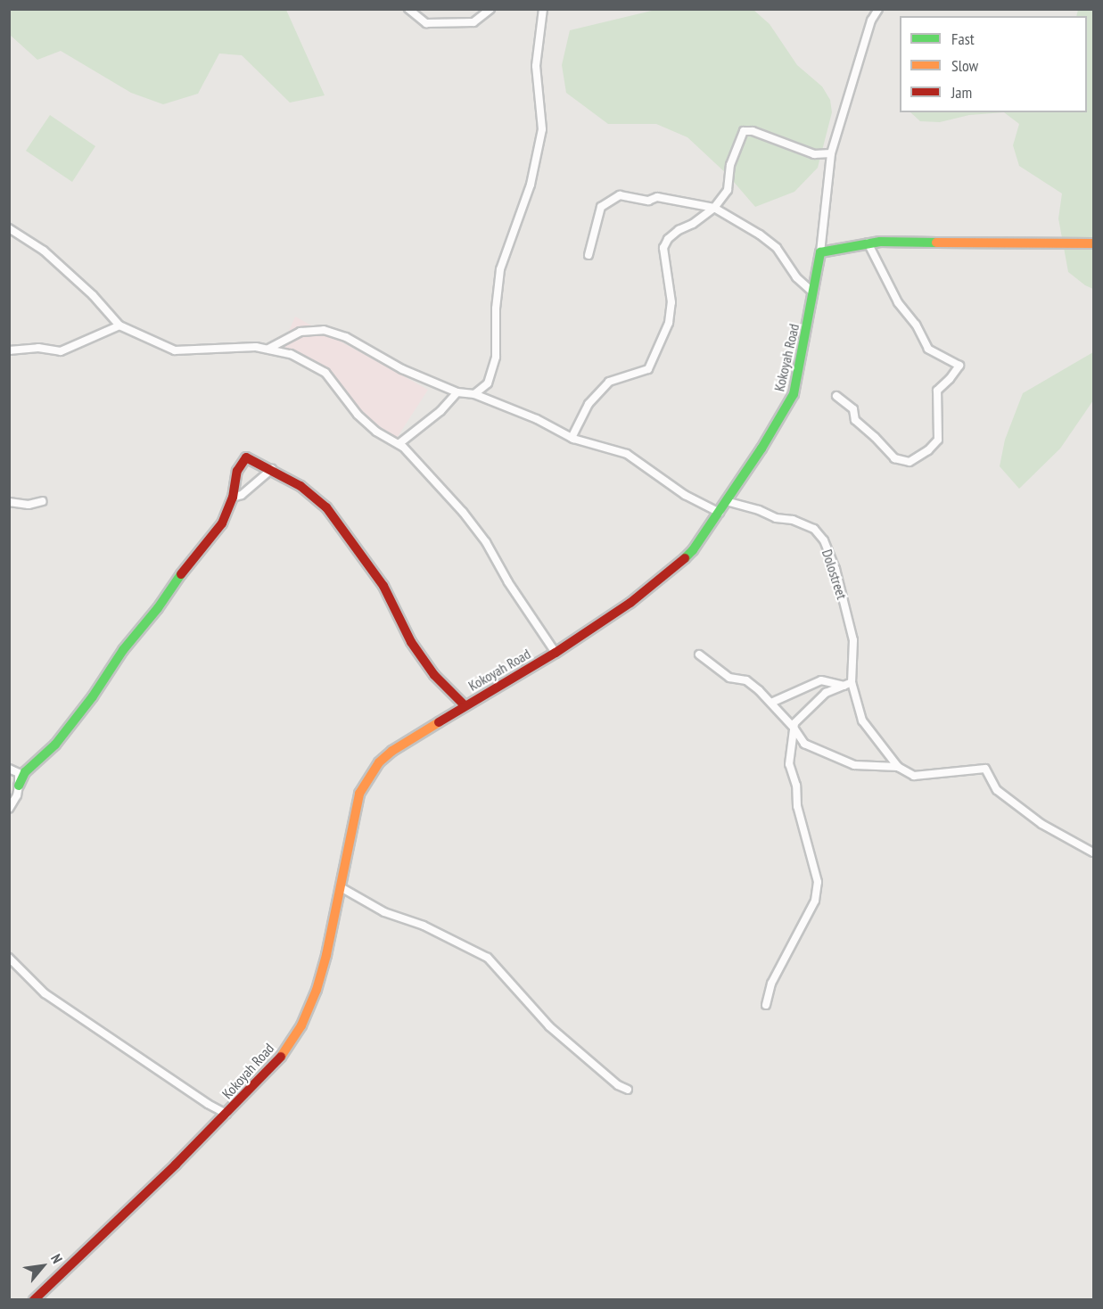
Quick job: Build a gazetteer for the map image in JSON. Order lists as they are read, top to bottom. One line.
{"streets":{"main road":["Kokoyah Road"],"street":["Dolostreet"]},"crossings":[["Kokoyah Road","Dolostreet"]],"legend":["Fast","Slow","Jam"],"north":"top right"}
